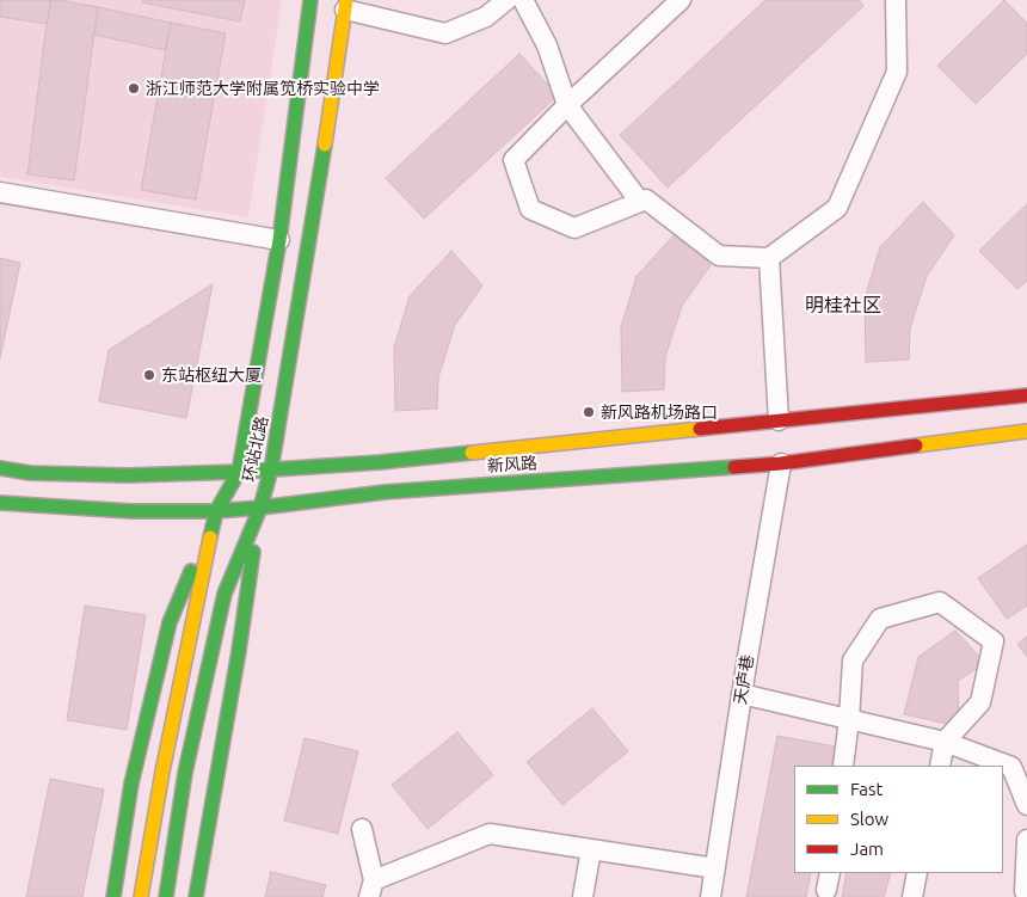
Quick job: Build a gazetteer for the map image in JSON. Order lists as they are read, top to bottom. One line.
{"streets":{"main road":["环站北路","新风路"],"street":["天庐巷"]},"crossings":[["环站北路","新风路"],["新风路","天庐巷"]],"districts":["明桂社区"],"places":["浙江师范大学附属笕桥实验中学","东站枢纽大厦","新风路机场路口"],"legend":["Fast","Slow","Jam"]}
